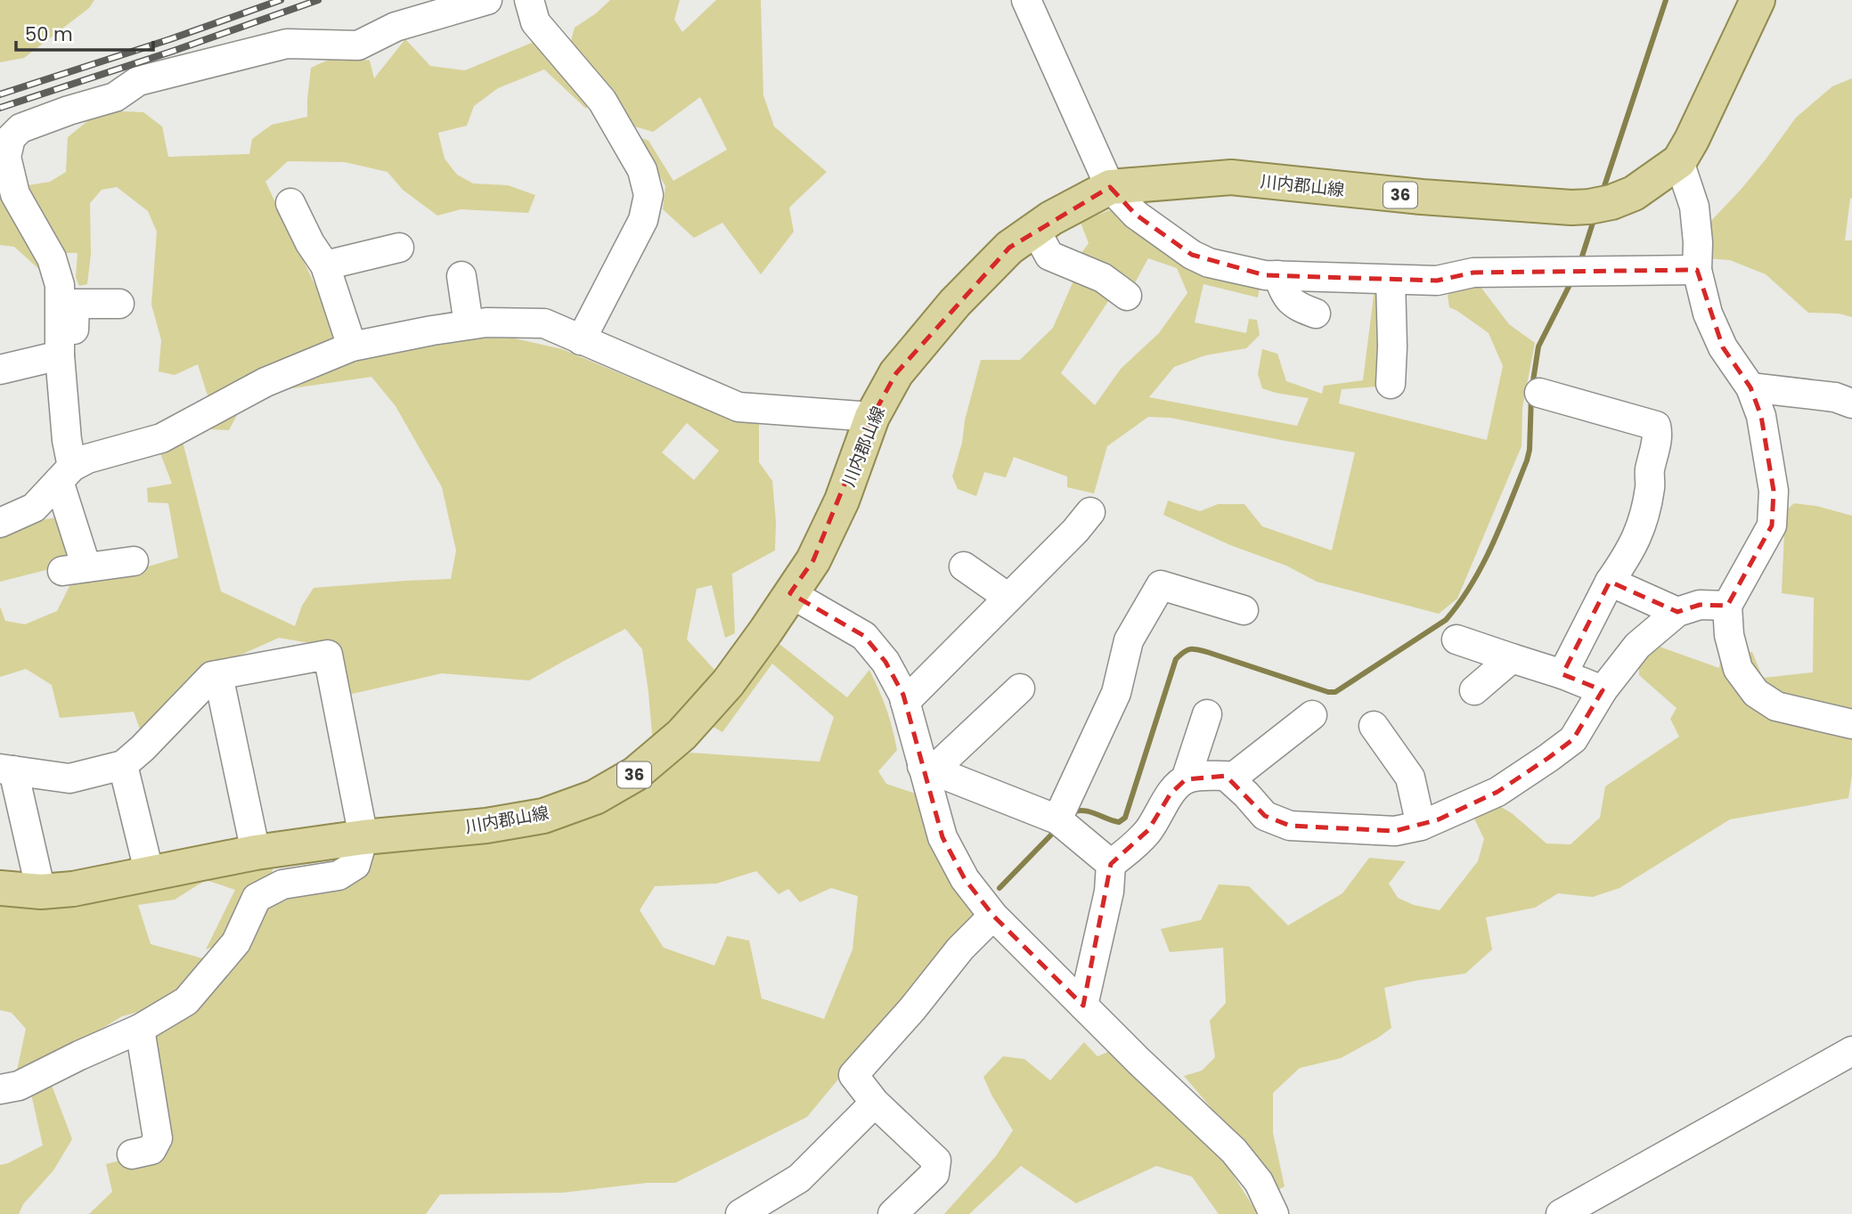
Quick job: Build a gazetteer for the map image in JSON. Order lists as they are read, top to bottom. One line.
{"streets":{"main road":["川内郡山線","36"]},"scale_bar":"50 m"}
